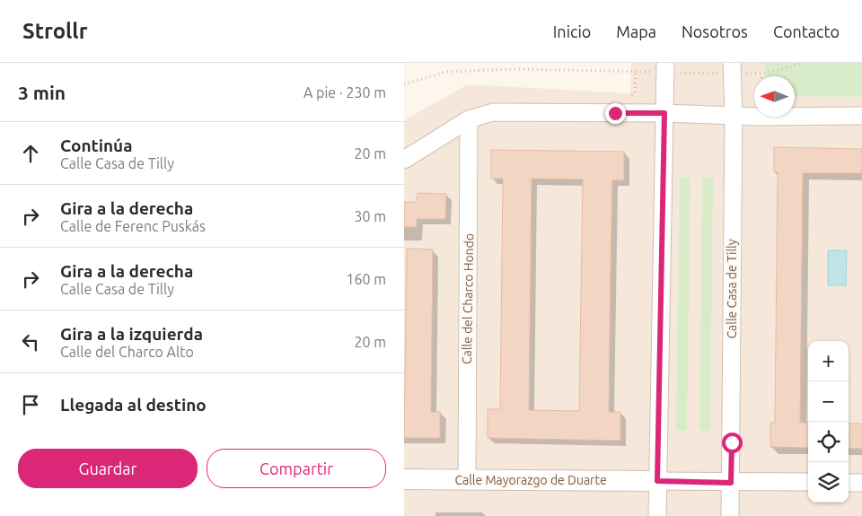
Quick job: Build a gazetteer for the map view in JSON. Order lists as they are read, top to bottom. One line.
{"streets":{"street":["Calle Casa de Tilly","Calle del Charco Hondo","Calle Mayorazgo de Duarte"]},"crossings":[["Calle del Charco Hondo","Calle Mayorazgo de Duarte"]],"north":"left","page":{"header":"Strollr","nav":["Inicio","Mapa","Nosotros","Contacto"],"heading":["3 min","A pie · 230 m"],"list":[["Continúa","Calle Casa de Tilly","20 m"],["Gira a la derecha","Calle de Ferenc Puskás","30 m"],["Gira a la derecha","Calle Casa de Tilly","160 m"],["Gira a la izquierda","Calle del Charco Alto","20 m"],"Llegada al destino"],"map_buttons":["+","−"],"buttons":["Guardar","Compartir"]}}
